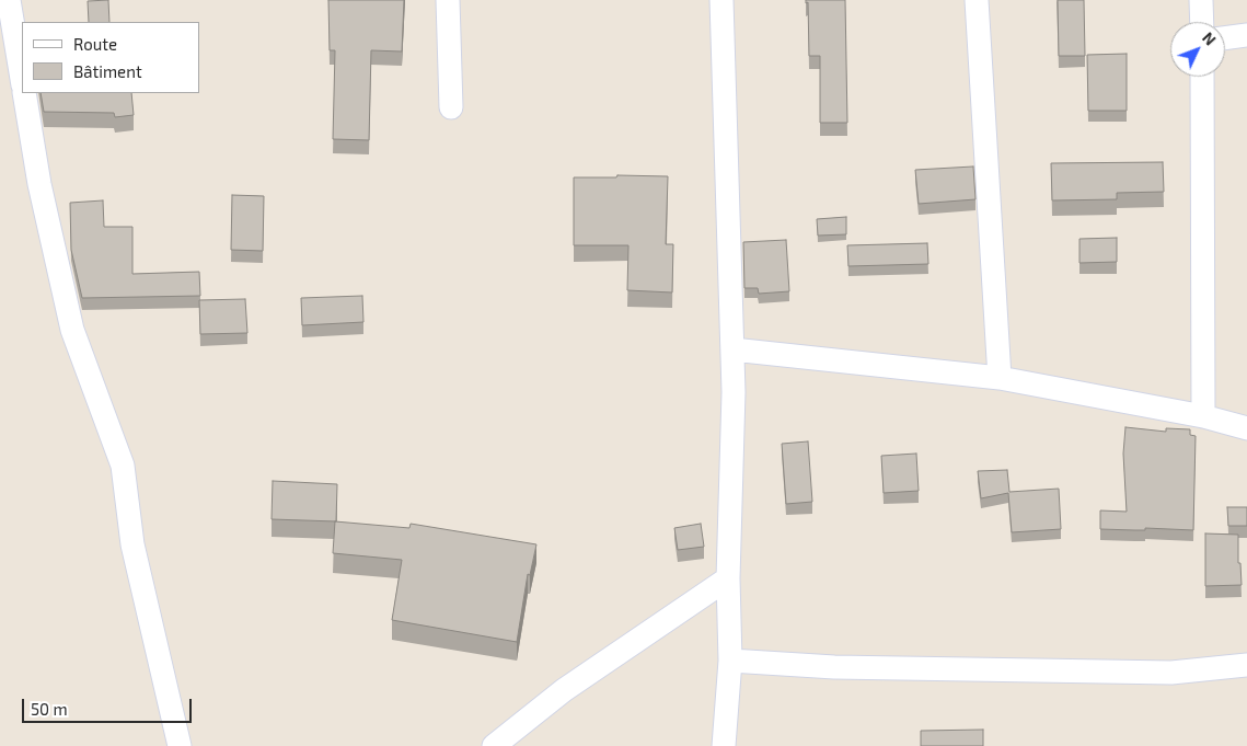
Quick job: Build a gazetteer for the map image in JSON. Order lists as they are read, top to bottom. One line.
{"legend":["Route","Bâtiment"],"scale_bar":"50 m","north":"top right"}
